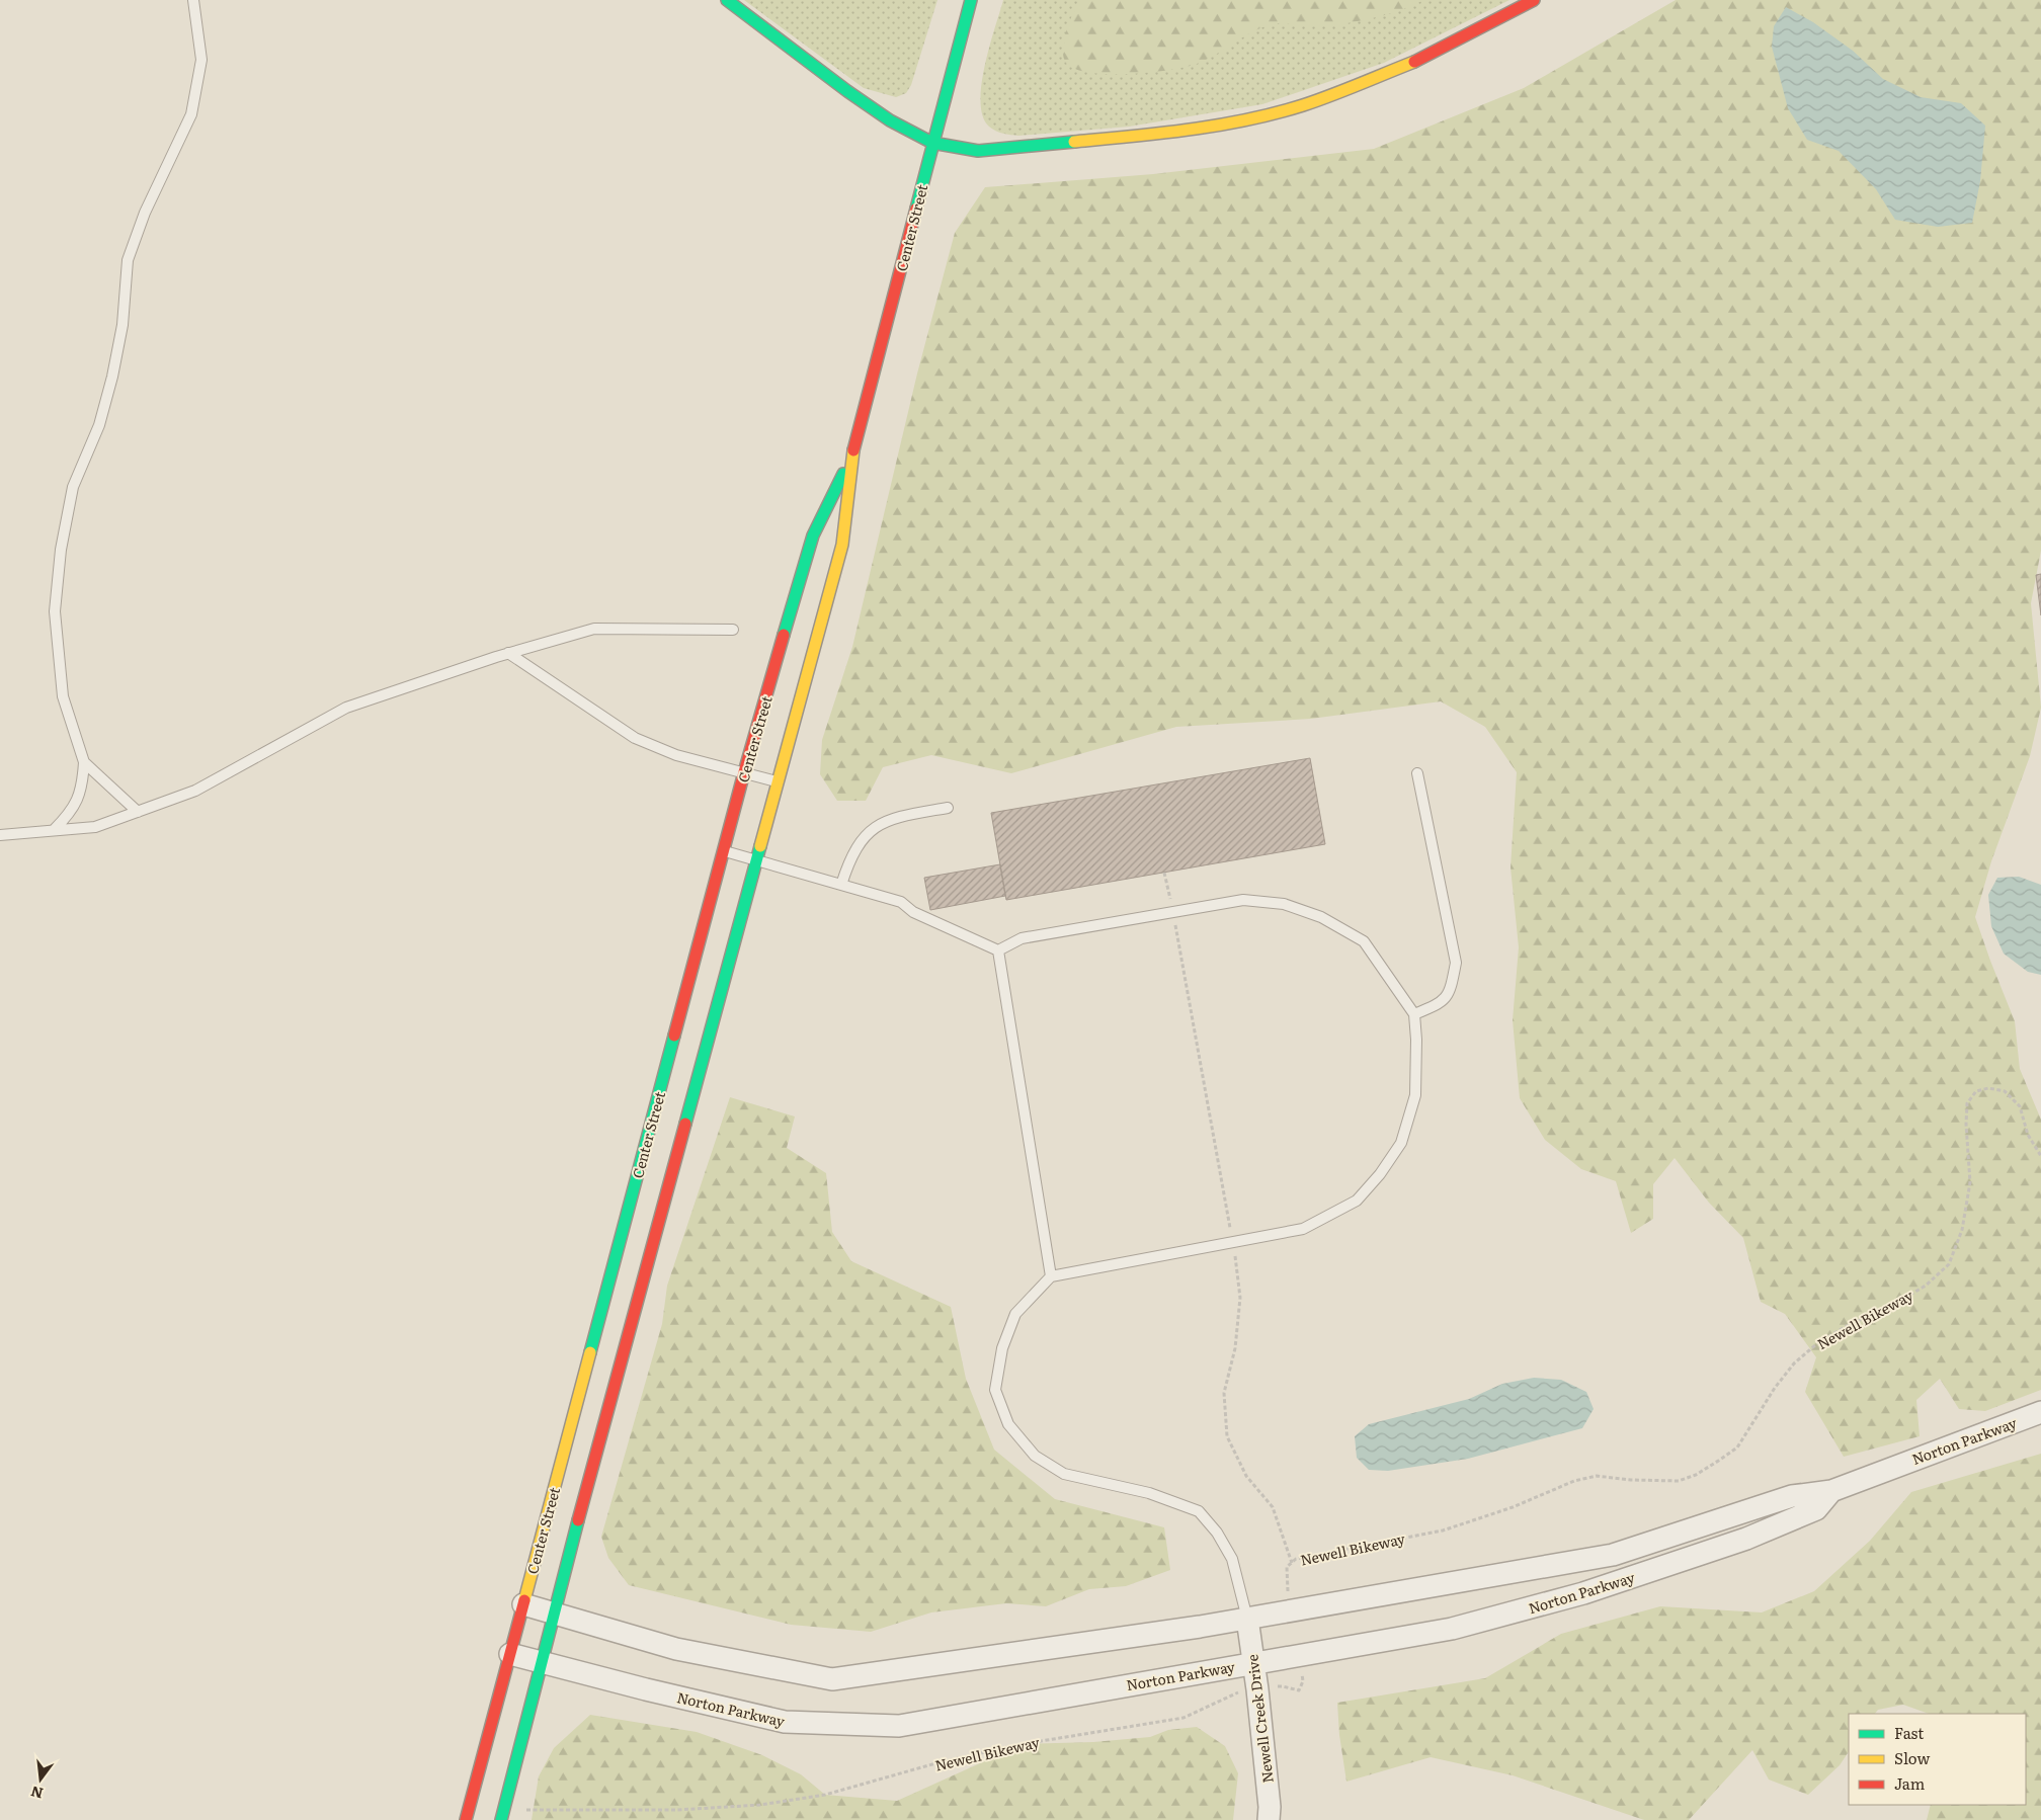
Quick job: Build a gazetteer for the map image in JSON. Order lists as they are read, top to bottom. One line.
{"streets":{"main road":["Center Street"],"street":["Norton Parkway","Newell Creek Drive"],"path":["Newell Bikeway"]},"crossings":[["Center Street","Newell Bikeway"],["Center Street","Norton Parkway"],["Newell Bikeway","Norton Parkway"],["Newell Bikeway","Newell Creek Drive"],["Norton Parkway","Newell Creek Drive"]],"legend":["Fast","Slow","Jam"],"north":"bottom"}
